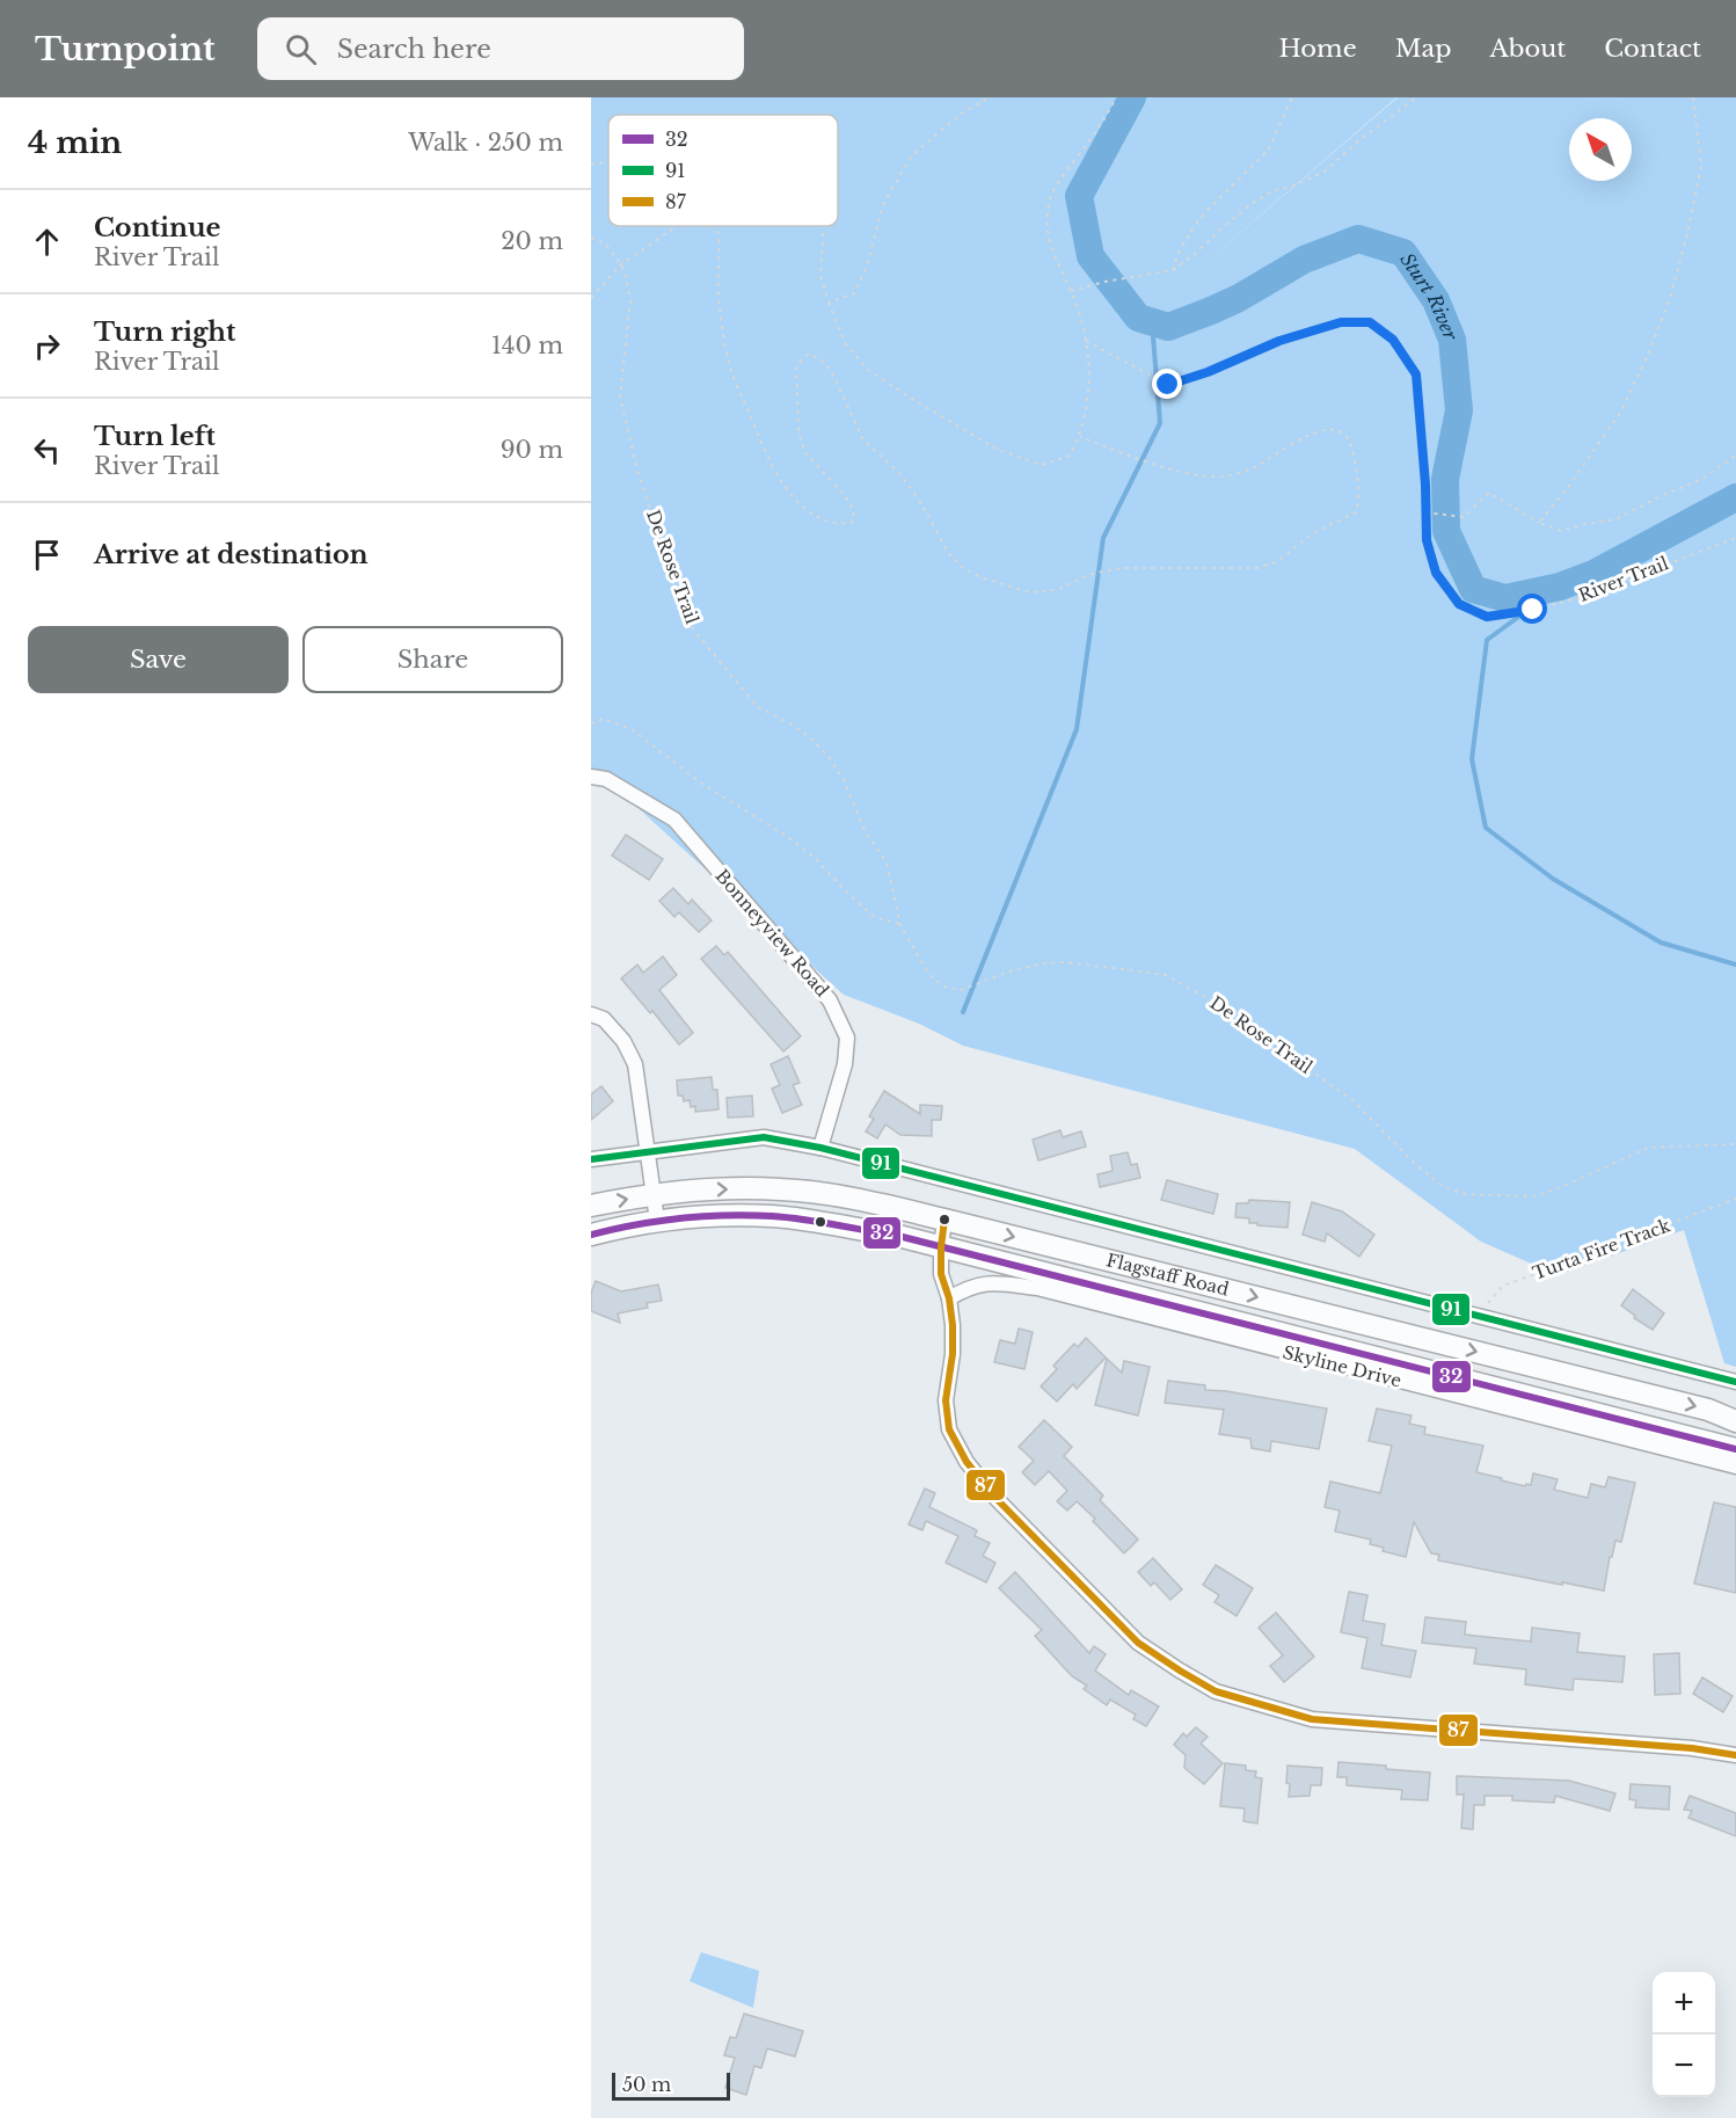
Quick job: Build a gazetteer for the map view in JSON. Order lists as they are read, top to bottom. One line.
{"streets":{"main road":["Flagstaff Road"],"street":["Bonneyview Road","Skyline Drive"],"path":["De Rose Trail","River Trail","Turta Fire Track"]},"water":["Sturt River"],"lines":["transit line 91","transit line 32","transit line 87"],"legend":["32","91","87"],"scale_bar":"50 m","north":"top left","page":{"header":"Turnpoint","search":"Search here","nav":["Home","Map","About","Contact"],"heading":["4 min","Walk · 250 m"],"list":[["Continue","River Trail","20 m"],["Turn right","River Trail","140 m"],["Turn left","River Trail","90 m"],"Arrive at destination"],"buttons":["Save","Share"],"map_buttons":["+","−"],"scale":"50 m"}}
